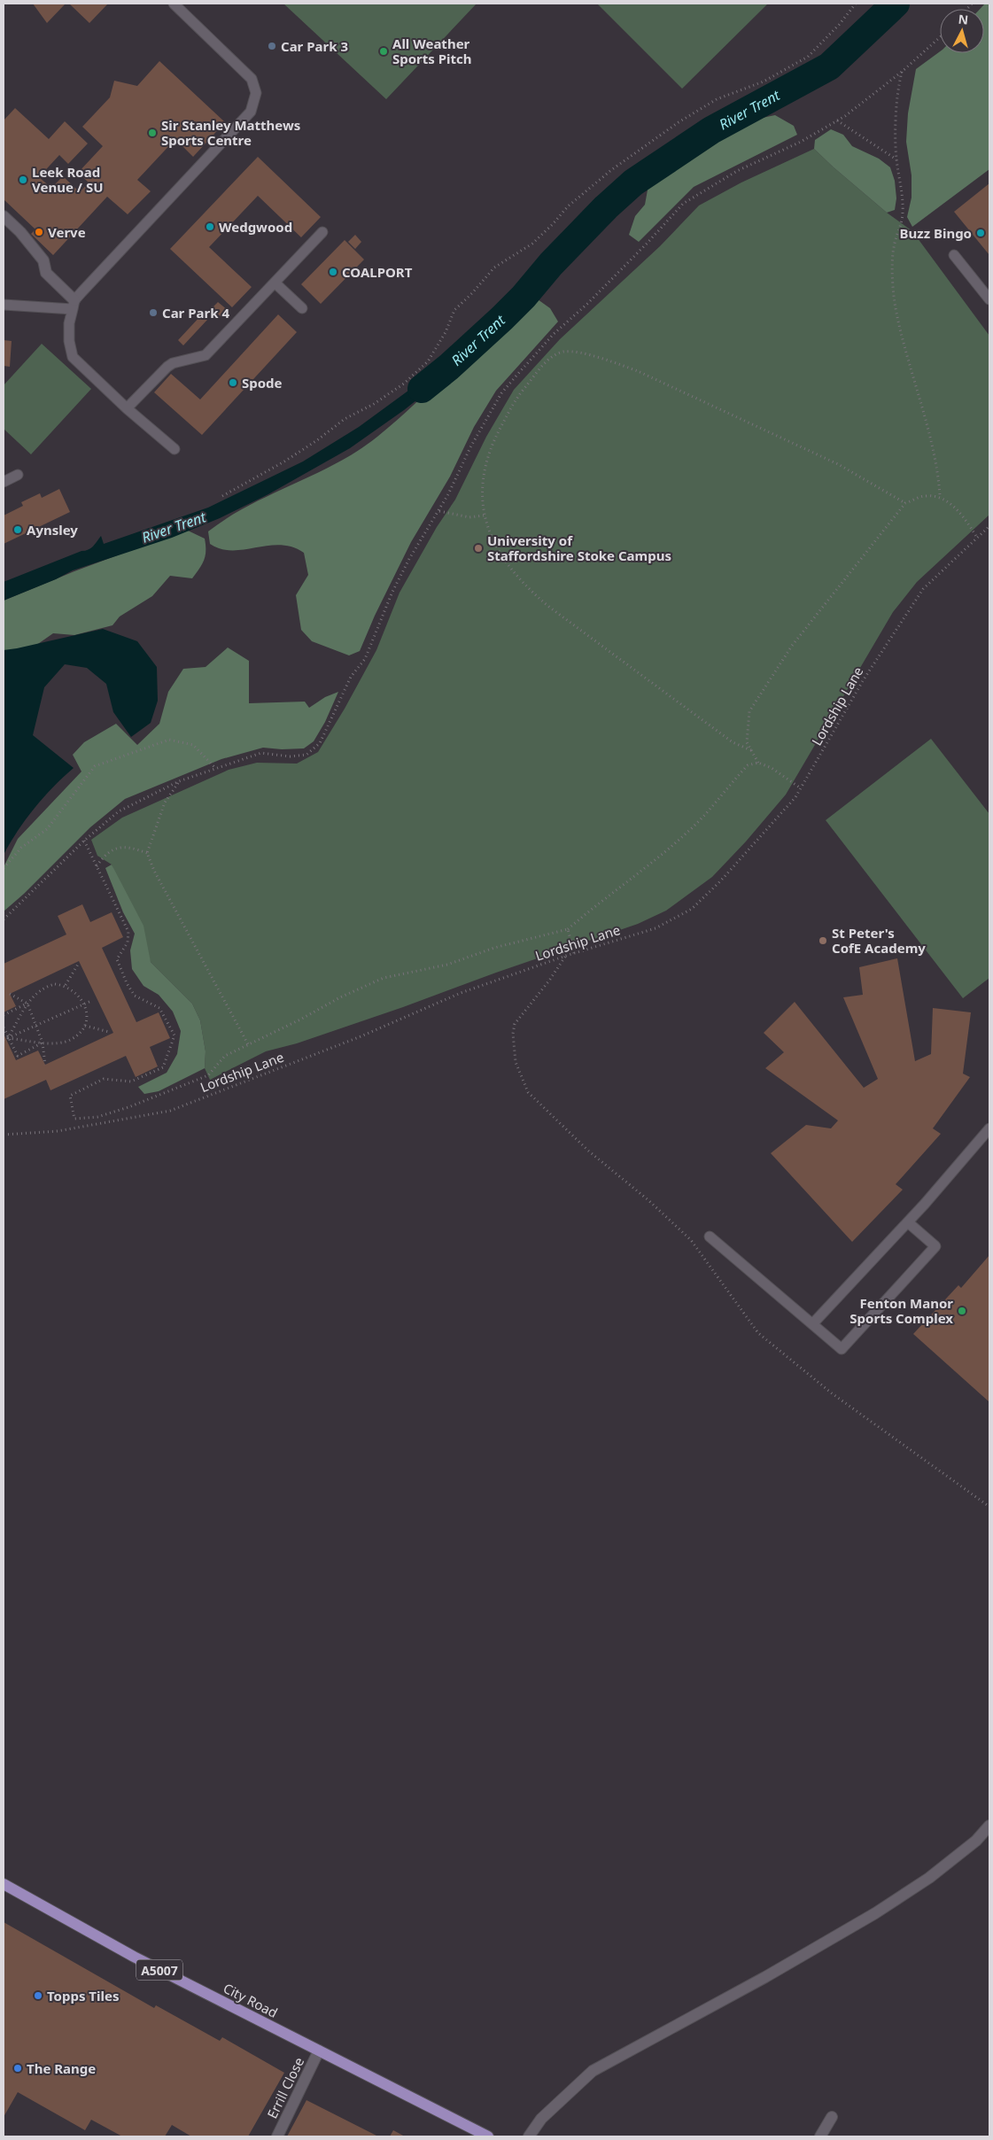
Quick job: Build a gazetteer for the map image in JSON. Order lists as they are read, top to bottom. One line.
{"streets":{"main road":["A5007","City Road"],"street":["Errill Close"],"path":["Lordship Lane"]},"crossings":[["City Road","Errill Close"]],"water":["River Trent"],"places":["Car Park 3","All Weather Sports Pitch","Sir Stanley Matthews Sports Centre","Leek Road Venue / SU","Wedgwood","Verve","Buzz Bingo","COALPORT","Car Park 4","Spode","Aynsley","University of Staffordshire Stoke Campus","St Peter's CofE Academy","Fenton Manor Sports Complex","Topps Tiles","The Range"],"north":"top"}
